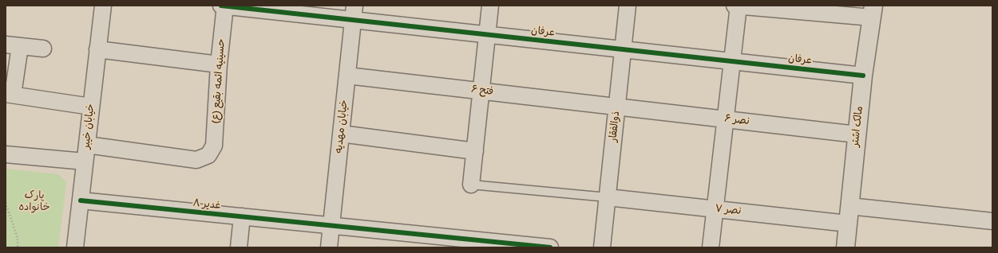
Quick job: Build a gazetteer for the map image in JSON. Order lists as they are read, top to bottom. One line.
{"streets":{"street":["عرفان","حسینیه ائمه بقیع (ع)","فتح ۶","نصر ۶","خیابان خیبر","خیابان مهدیه","ذوالفقار","مالک اشتر","غدیر ۸","نصر ۷"]},"crossings":[["عرفان","حسینیه ائمه بقیع (ع)"],["عرفان","خیابان مهدیه"],["عرفان","ذوالفقار"],["عرفان","مالک اشتر"],["حسینیه ائمه بقیع (ع)","خیابان خیبر"],["فتح ۶","نصر ۶"],["فتح ۶","خیابان مهدیه"],["فتح ۶","ذوالفقار"],["نصر ۶","ذوالفقار"],["نصر ۶","مالک اشتر"],["خیابان خیبر","غدیر ۸"],["خیابان مهدیه","غدیر ۸"],["ذوالفقار","نصر ۷"],["مالک اشتر","نصر ۷"]],"parks":["پارک خانواده"]}
